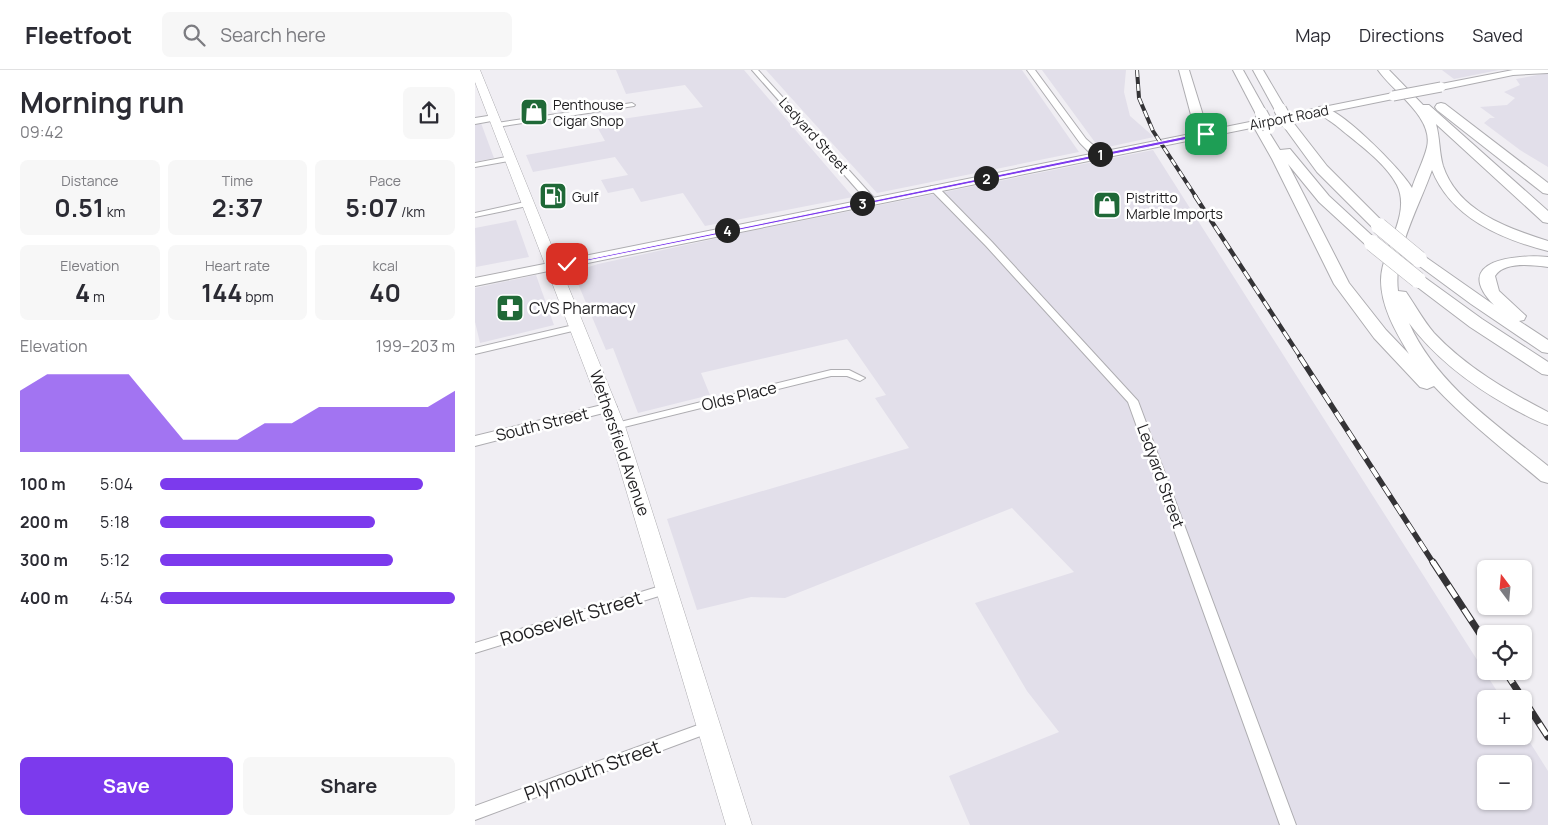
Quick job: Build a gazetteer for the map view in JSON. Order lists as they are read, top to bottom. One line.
{"streets":{"main road":["Airport Road","South Street","Wethersfield Avenue"],"street":["Ledyard Street","Olds Place","Roosevelt Street","Plymouth Street"]},"crossings":[["Airport Road","Ledyard Street"],["Airport Road","Wethersfield Avenue"],["Olds Place","Wethersfield Avenue"],["South Street","Wethersfield Avenue"],["Wethersfield Avenue","Roosevelt Street"],["Wethersfield Avenue","Plymouth Street"]],"places":{"shop":["Penthouse Cigar Shop","Pistritto Marble Imports"],"fuel station":["Gulf"],"pharmacy":["CVS Pharmacy"]},"north":"top","page":{"header":"Fleetfoot","search":"Search here","nav":["Map","Directions","Saved"],"heading":["Morning run","09:42"],"pins":["1","2","3","4"],"stats":[["Distance","0.51 km"],["Time","2:37"],["Pace","5:07 /km"],["Elevation","4 m"],["Heart rate","144 bpm"],["kcal","40"]],"chart":["Elevation","199–203 m"],"list":[{"name":"100 m","note":"5:04"},{"name":"200 m","note":"5:18"},{"name":"300 m","note":"5:12"},{"name":"400 m","note":"4:54"}],"map_buttons":["+","−"],"buttons":["Save","Share"]}}
